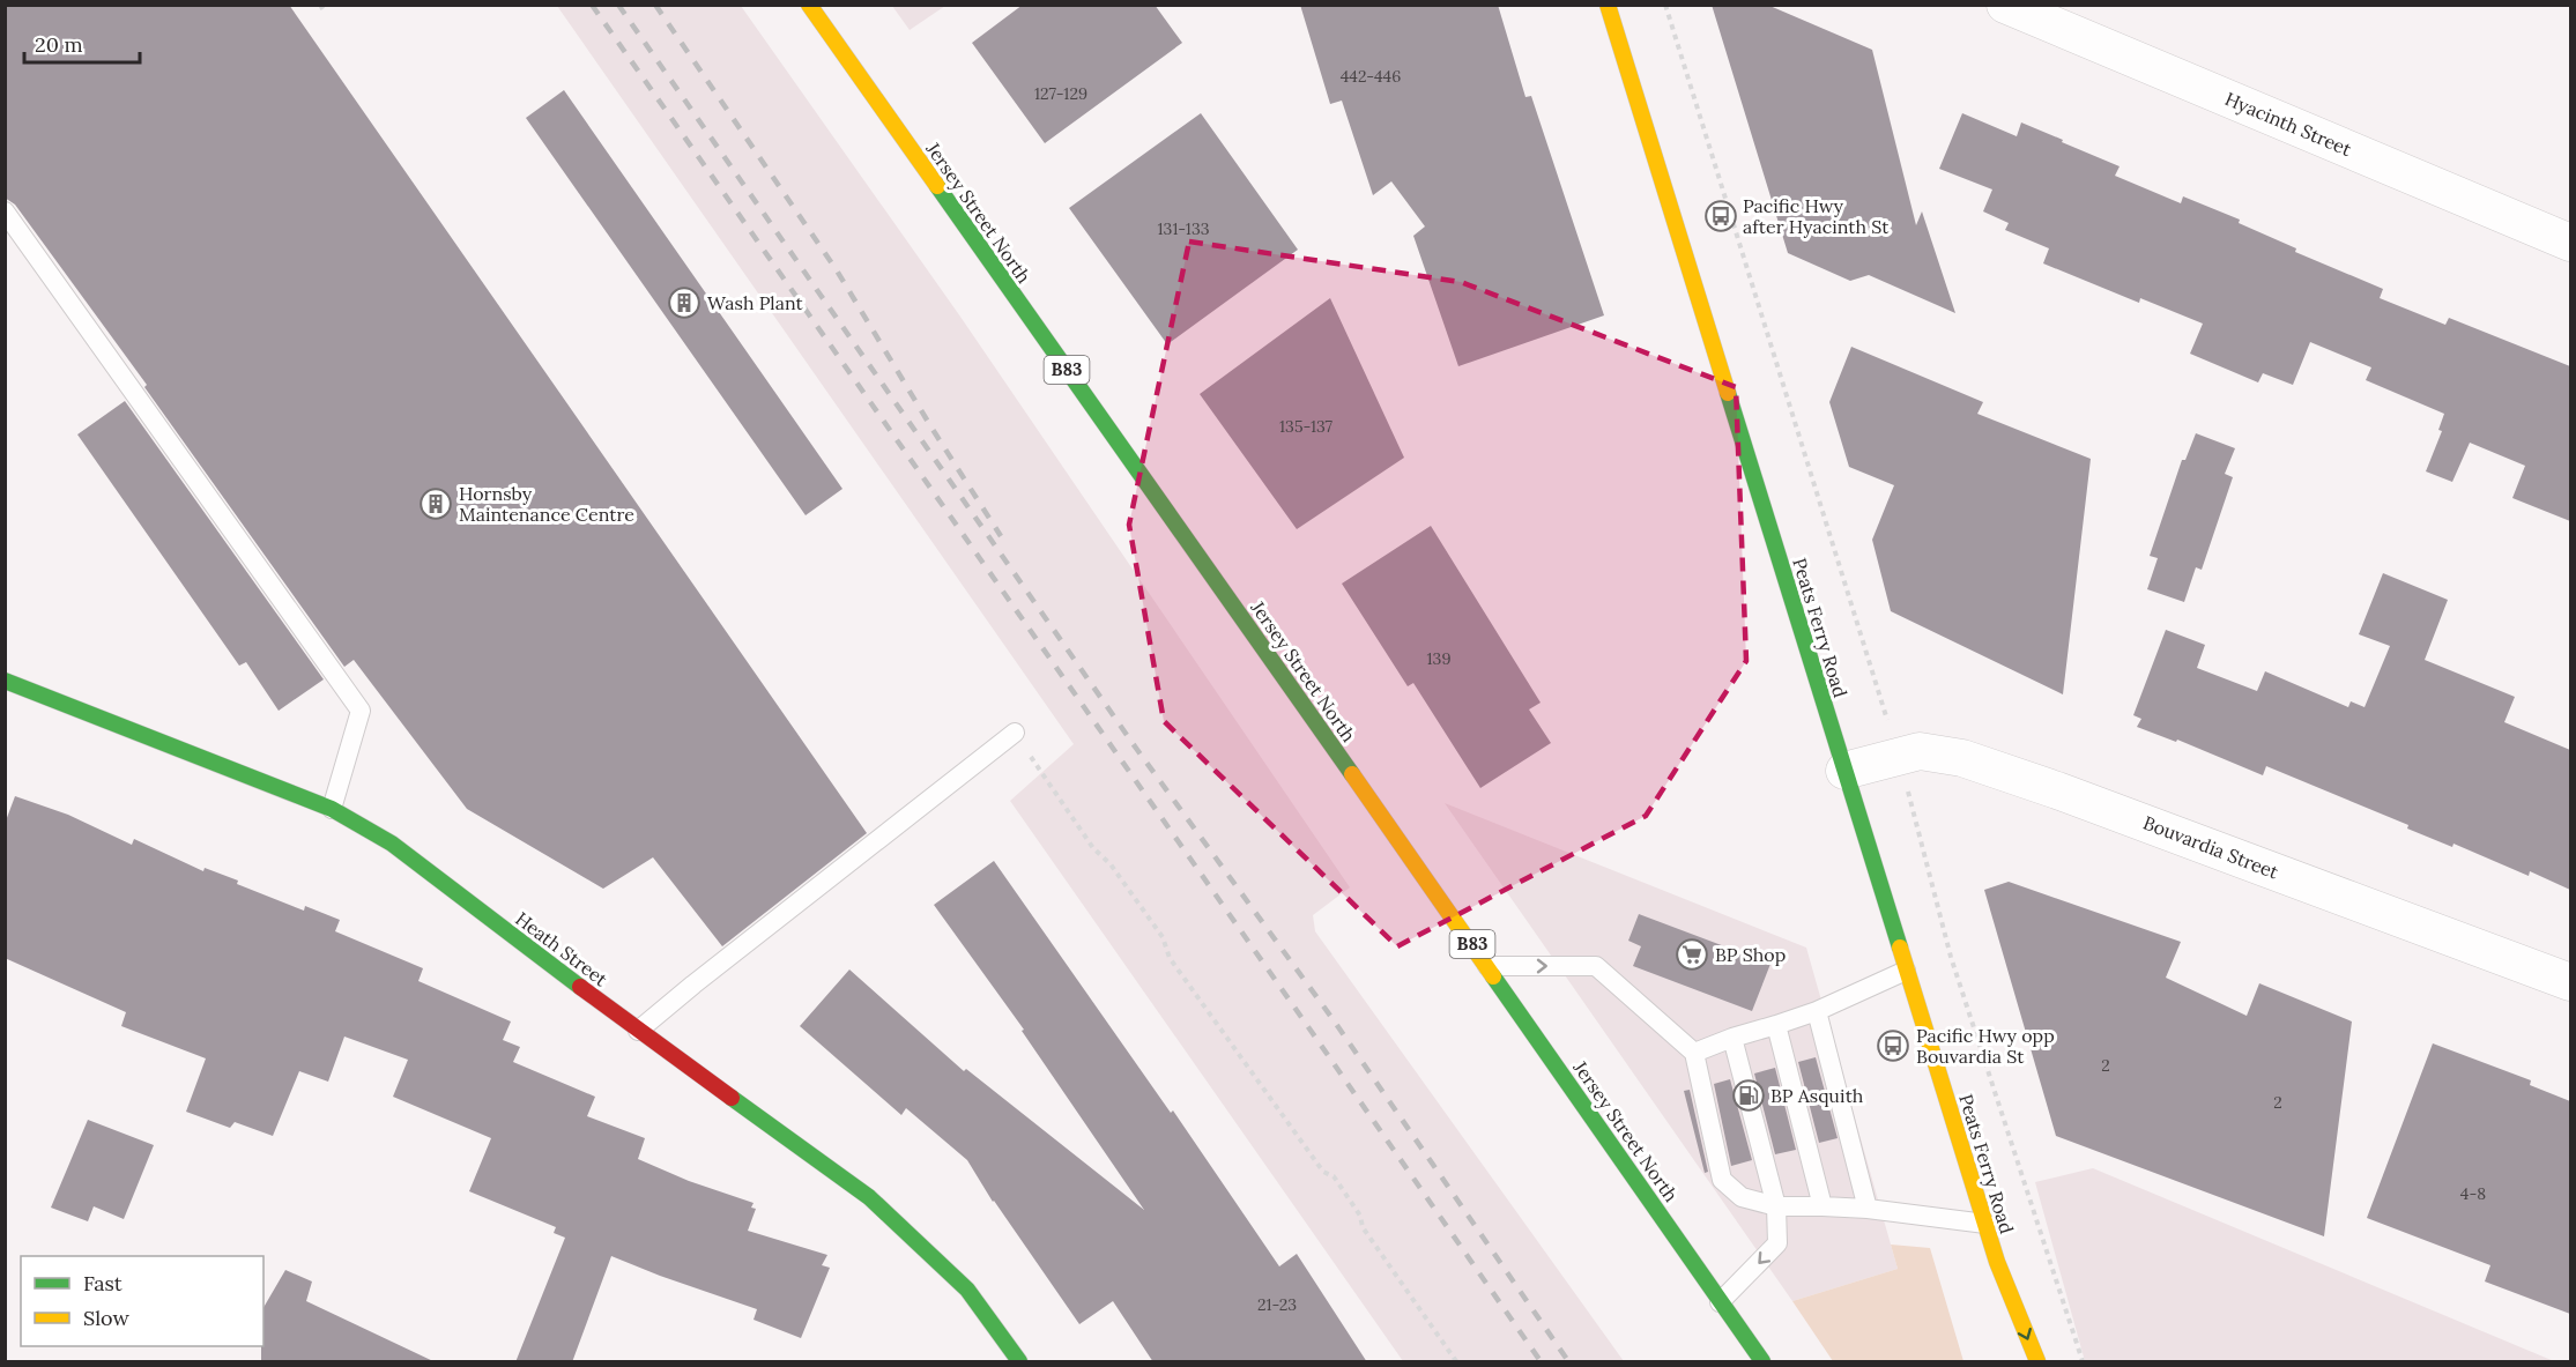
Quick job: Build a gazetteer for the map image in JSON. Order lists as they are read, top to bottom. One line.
{"streets":{"main road":["Jersey Street North","B83","Peats Ferry Road","Heath Street"],"street":["Hyacinth Street","Bouvardia Street"]},"crossings":[["Peats Ferry Road","Bouvardia Street"]],"places":{"bus stop":["Pacific Hwy after Hyacinth St","Pacific Hwy opp Bouvardia St"],"building":["Wash Plant","Hornsby Maintenance Centre"],"supermarket":["BP Shop"],"fuel station":["BP Asquith"]},"house_numbers":["442-446","127-129","131-133","135-137","139","2","2","4-8","21-23"],"legend":["Fast","Slow"],"scale_bar":"20 m"}
